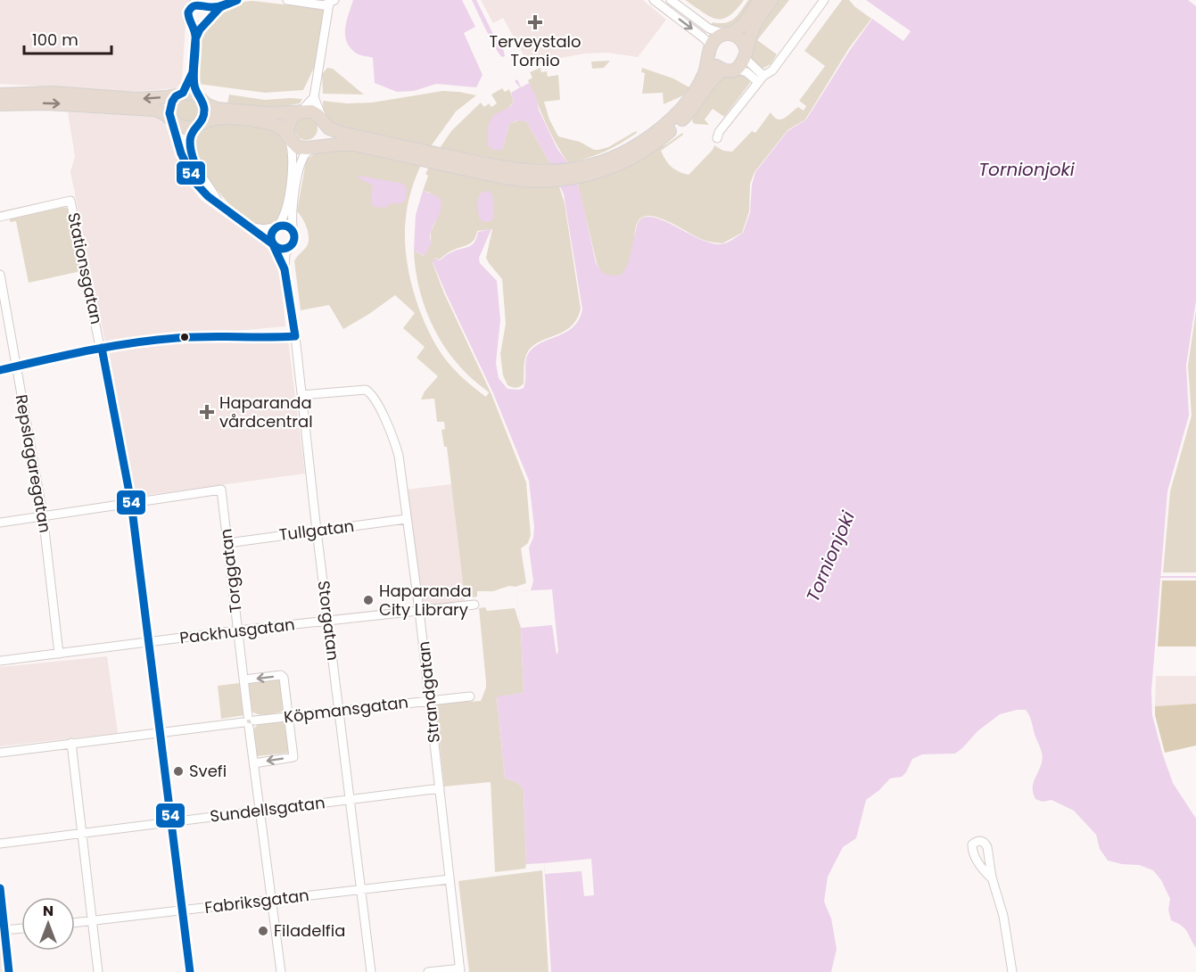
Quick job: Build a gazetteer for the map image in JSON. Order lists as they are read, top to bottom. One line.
{"streets":{"street":["Stationsgatan","Repslagaregatan","Tullgatan","Torggatan","Storgatan","Packhusgatan","Strandgatan","Köpmansgatan","Sundellsgatan","Fabriksgatan"]},"crossings":[["Stationsgatan","Torggatan"],["Stationsgatan","Packhusgatan"],["Stationsgatan","Köpmansgatan"],["Stationsgatan","Sundellsgatan"],["Stationsgatan","Fabriksgatan"],["Repslagaregatan","Packhusgatan"],["Tullgatan","Torggatan"],["Tullgatan","Storgatan"],["Tullgatan","Strandgatan"],["Torggatan","Packhusgatan"],["Torggatan","Köpmansgatan"],["Torggatan","Sundellsgatan"],["Torggatan","Fabriksgatan"],["Storgatan","Packhusgatan"],["Storgatan","Strandgatan"],["Storgatan","Köpmansgatan"],["Storgatan","Sundellsgatan"],["Storgatan","Fabriksgatan"],["Packhusgatan","Strandgatan"],["Strandgatan","Köpmansgatan"],["Strandgatan","Sundellsgatan"],["Strandgatan","Fabriksgatan"]],"water":["Tornionjoki"],"places":{"health":["Terveystalo Tornio","Haparanda vårdcentral"],"other":["Haparanda City Library","Svefi","Filadelfia"]},"lines":["transit line 54"],"scale_bar":"100 m","north":"top"}
